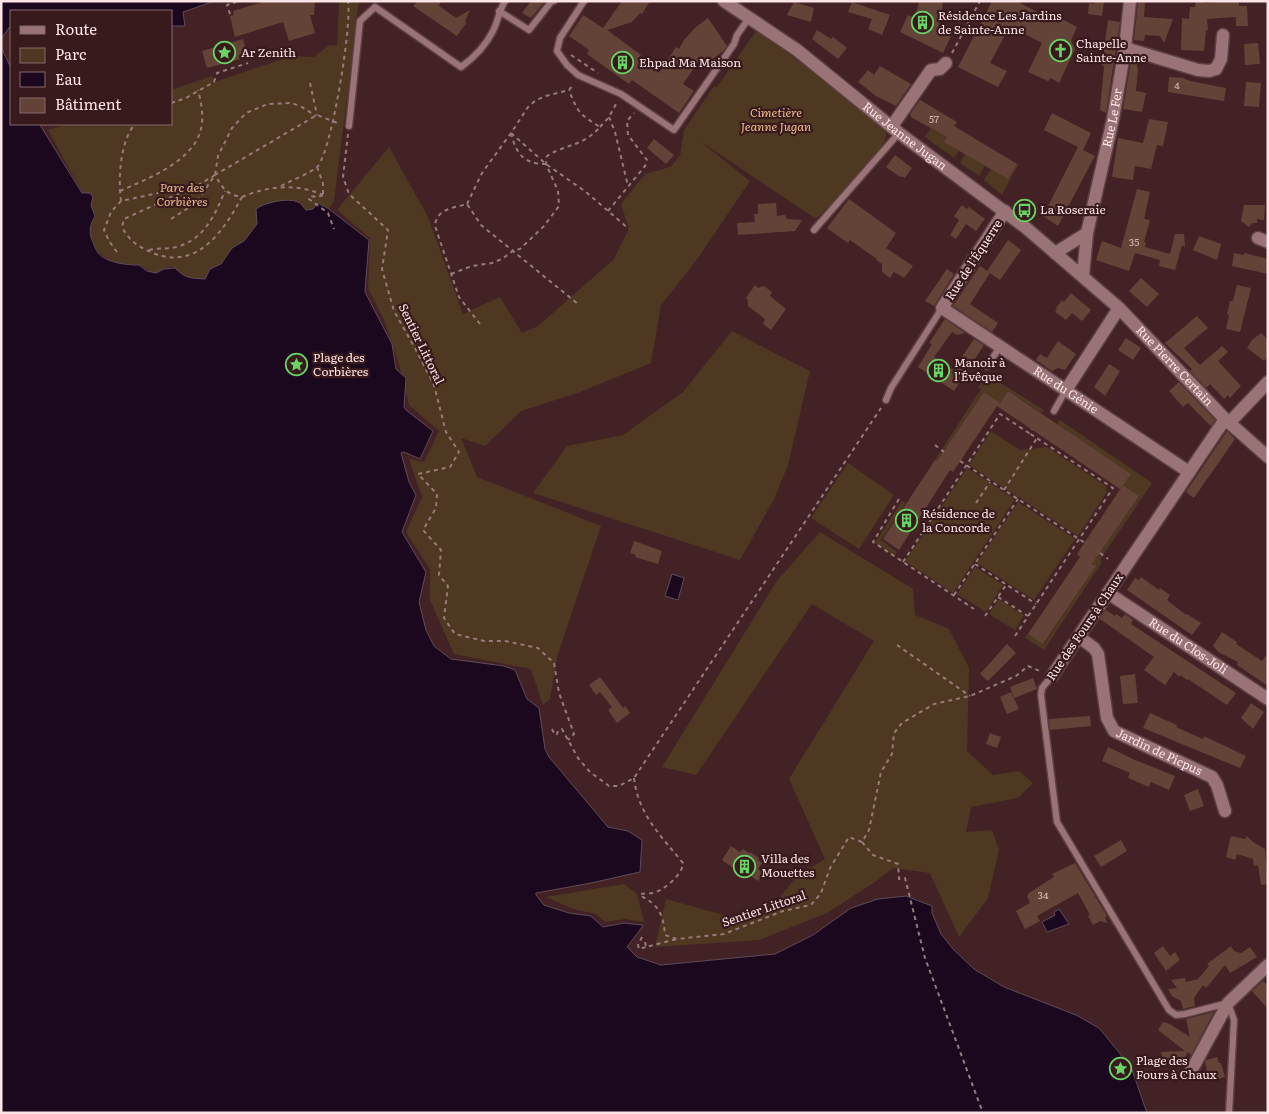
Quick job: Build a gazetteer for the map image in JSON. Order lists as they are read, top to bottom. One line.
{"streets":{"street":["Rue Le Fer","Rue Jeanne Jugan","Rue de l'Équerre","Rue Pierre Certain","Rue du Génie","Rue des Fours à Chaux","Rue du Clos-Joli","Jardin de Picpus"],"path":["Sentier Littoral"]},"crossings":[["Rue Le Fer","Rue Jeanne Jugan"],["Rue Le Fer","Rue Pierre Certain"],["Rue Jeanne Jugan","Rue de l'Équerre"],["Rue Jeanne Jugan","Rue Pierre Certain"],["Rue de l'Équerre","Rue du Génie"],["Rue Pierre Certain","Rue des Fours à Chaux"],["Rue du Génie","Rue des Fours à Chaux"],["Rue des Fours à Chaux","Rue du Clos-Joli"],["Rue des Fours à Chaux","Jardin de Picpus"]],"parks":["Cimetière Jeanne Jugan","Parc des Corbières"],"places":{"building":["Résidence Les Jardins de Sainte-Anne","Ehpad Ma Maison","Manoir à l'Évêque","Résidence de la Concorde","Villa des Mouettes"],"church":["Chapelle Sainte-Anne"],"place":["Ar Zenith","Plage des Corbières","Plage des Fours à Chaux"],"bus stop":["La Roseraie"]},"house_numbers":["4","57","35","34"],"legend":["Route","Parc","Eau","Bâtiment"]}
